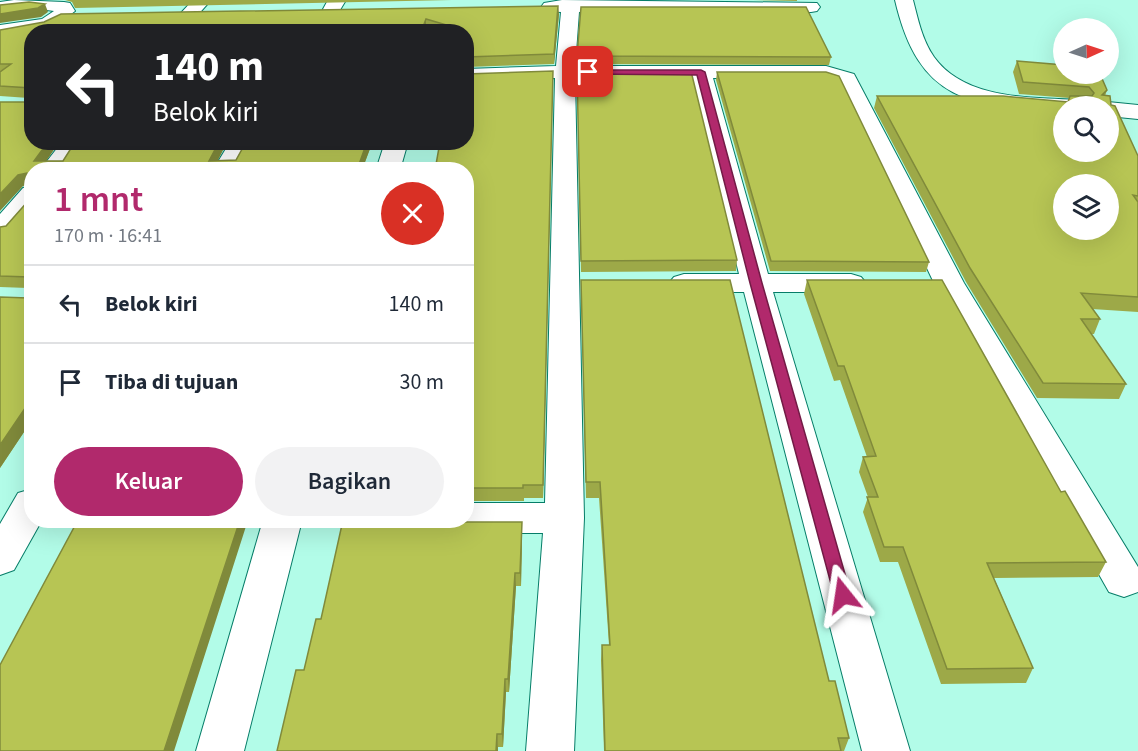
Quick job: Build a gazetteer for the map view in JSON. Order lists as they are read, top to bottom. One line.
{"north":"right","page":{"turn":["140 m","Belok kiri"],"heading":["1 mnt","170 m · 16:41"],"list":[{"name":"Belok kiri","value":"140 m"},{"name":"Tiba di tujuan","value":"30 m"}],"buttons":["Keluar","Bagikan"]}}
